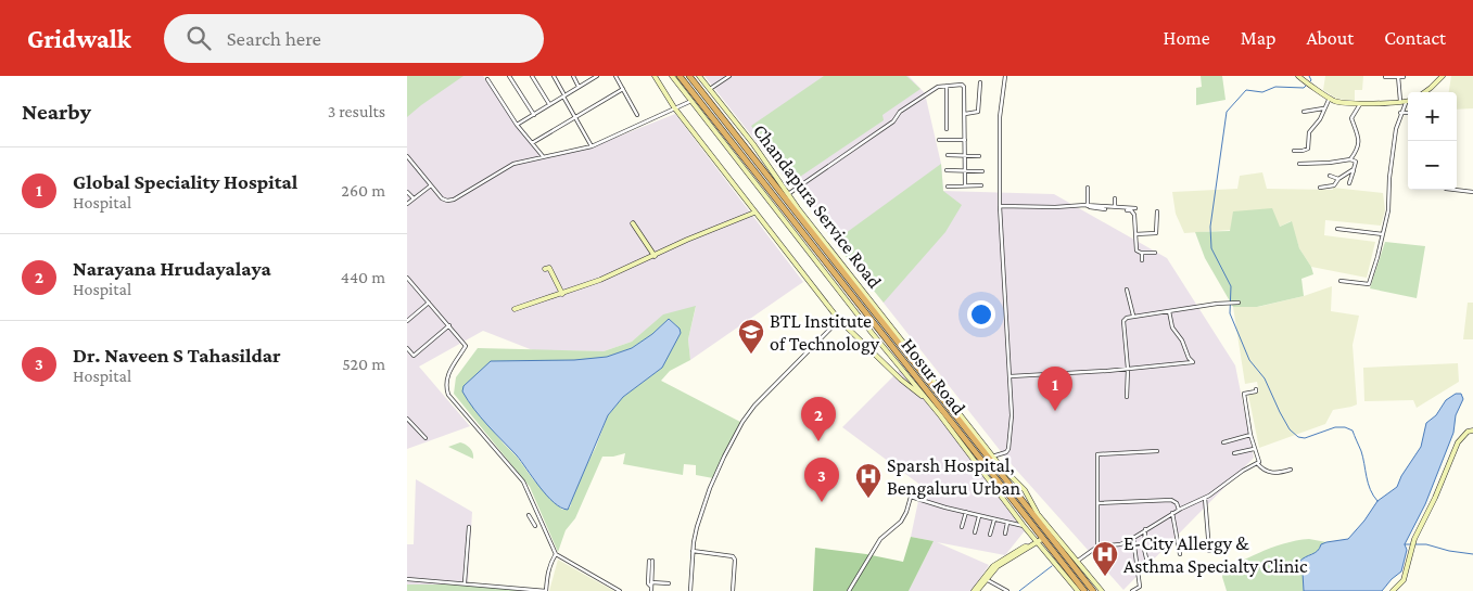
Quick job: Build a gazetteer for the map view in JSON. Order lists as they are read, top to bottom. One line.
{"streets":{"highway":["Hosur Road"],"street":["Chandapura Service Road"]},"crossings":[["Chandapura Service Road","Hosur Road"]],"places":{"school or university":["BTL Institute of Technology"],"hospital":["Sparsh Hospital, Bengaluru Urban","E-City Allergy & Asthma Specialty Clinic"]},"page":{"header":"Gridwalk","search":"Search here","nav":["Home","Map","About","Contact"],"heading":["Nearby","3 results"],"map_buttons":["+","−"],"list":[{"mark":"1","name":"Global Speciality Hospital","note":"Hospital","value":"260 m"},{"mark":"2","name":"Narayana Hrudayalaya","note":"Hospital","value":"440 m"},{"mark":"3","name":"Dr. Naveen S Tahasildar","note":"Hospital","value":"520 m"}],"pins":["1","2","3"]}}
